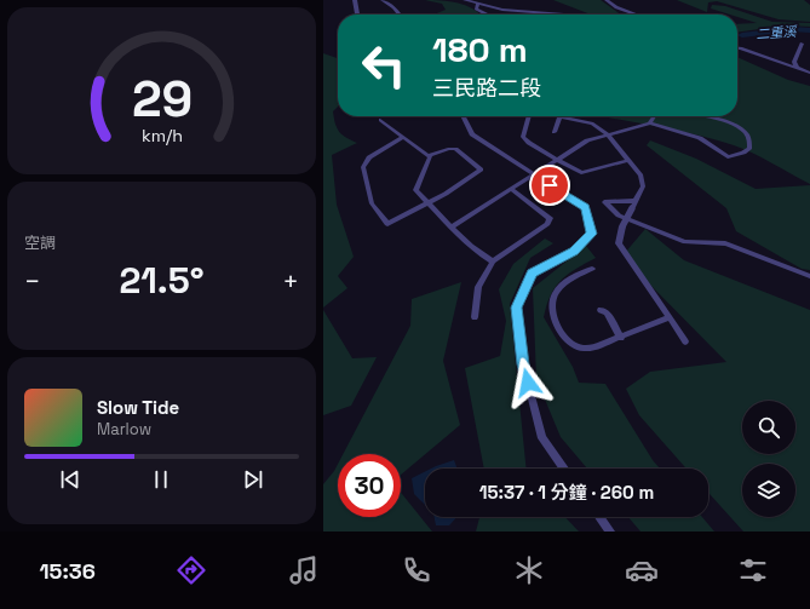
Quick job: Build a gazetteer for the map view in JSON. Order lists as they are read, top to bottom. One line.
{"water":["二重溪"],"page":{"turn":["180 m","三民路二段"],"tile":"空調","heat":["−","21.5°","+"],"song":["Slow Tide","Marlow"],"limit":"30","trip":"15:37 · 1 分鐘 · 260 m","tabs":"15:36","gauge":["29","km/h"]}}
